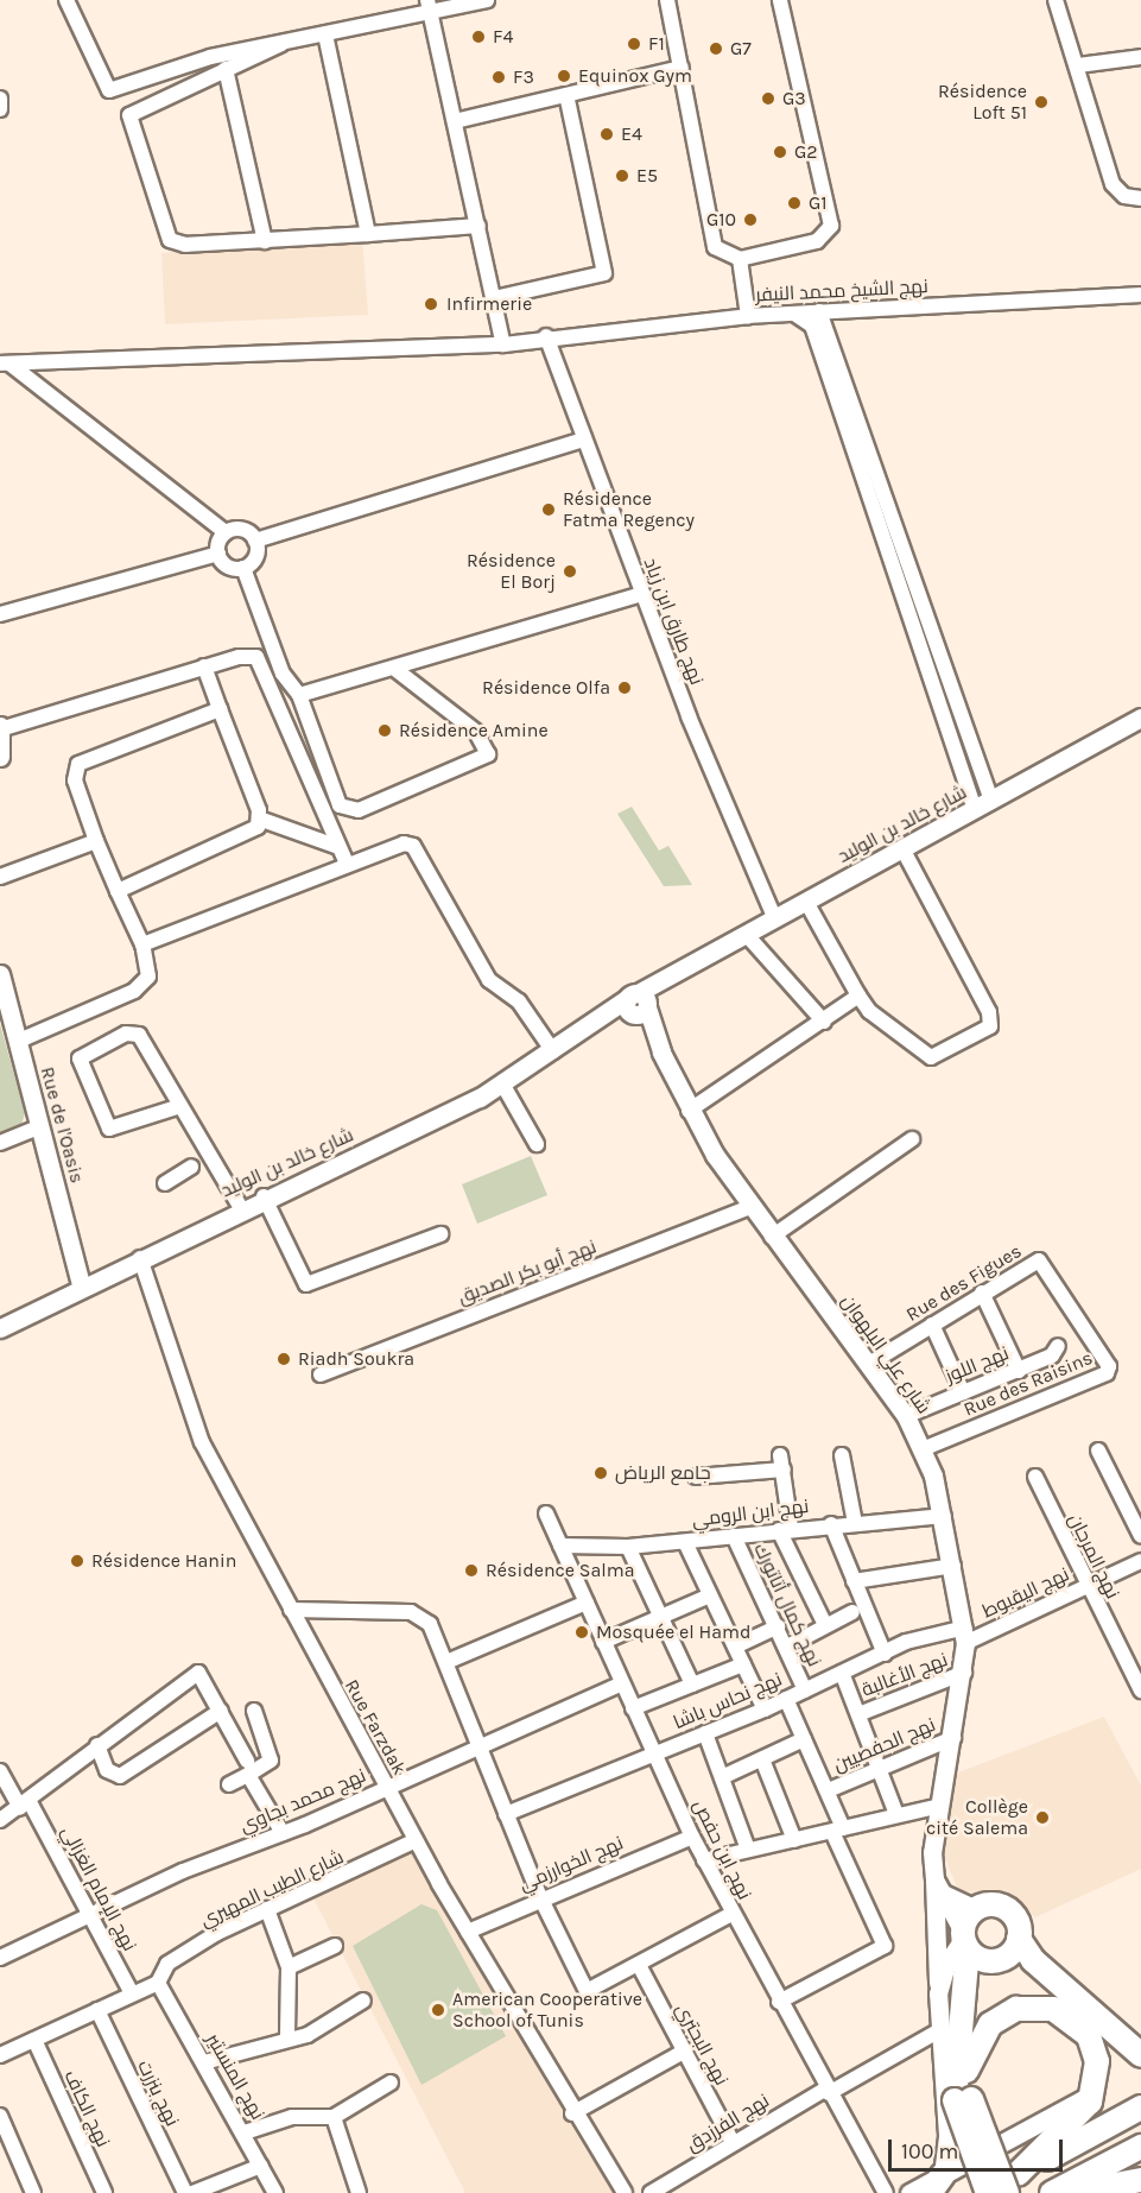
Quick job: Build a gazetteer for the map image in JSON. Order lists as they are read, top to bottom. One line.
{"streets":{"street":["نهج الشيخ محمد النيفر","نهج طارق ابن زياد","شارع خالد بن الوليد","Rue de l'Oasis","نهج أبو بكر الصديق","Rue des Figues","شارع علي البلهوان","نهج اللوز","Rue des Raisins","نهج ابن الرومي","نهج المرجان","نهج اليقبوط","نهج كمال أتاتورك","نهج الأغالبة","نهج نحاس باشا","Rue Farzdak","نهج الحفصيين","نهج محمد بجاوي","نهج ابن حفص","نهج الخوارزمي","نهج الإمام الغزالي","شارع الطيب المهيري","نهج البحتري","نهج المنستير","نهج بنزرت","نهج الكاف","نهج الفرزدق"]},"crossings":[["نهج الشيخ محمد النيفر","نهج طارق ابن زياد"],["نهج طارق ابن زياد","شارع خالد بن الوليد"],["شارع خالد بن الوليد","Rue de l'Oasis"],["شارع خالد بن الوليد","شارع علي البلهوان"],["شارع خالد بن الوليد","Rue Farzdak"],["نهج أبو بكر الصديق","شارع علي البلهوان"],["Rue des Figues","شارع علي البلهوان"],["Rue des Figues","Rue des Raisins"],["شارع علي البلهوان","نهج اللوز"],["شارع علي البلهوان","Rue des Raisins"],["شارع علي البلهوان","نهج ابن الرومي"],["شارع علي البلهوان","نهج اليقبوط"],["شارع علي البلهوان","نهج الأغالبة"],["شارع علي البلهوان","نهج نحاس باشا"],["شارع علي البلهوان","نهج الحفصيين"],["شارع علي البلهوان","نهج الفرزدق"],["نهج ابن الرومي","نهج كمال أتاتورك"],["نهج ابن الرومي","نهج ابن حفص"],["نهج المرجان","نهج اليقبوط"],["نهج اليقبوط","نهج نحاس باشا"],["نهج كمال أتاتورك","نهج نحاس باشا"],["نهج نحاس باشا","نهج ابن حفص"],["Rue Farzdak","نهج محمد بجاوي"],["Rue Farzdak","نهج الخوارزمي"],["Rue Farzdak","شارع الطيب المهيري"],["نهج محمد بجاوي","نهج ابن حفص"],["نهج محمد بجاوي","نهج الإمام الغزالي"],["نهج ابن حفص","نهج الخوارزمي"],["نهج ابن حفص","نهج الفرزدق"],["نهج الإمام الغزالي","شارع الطيب المهيري"],["شارع الطيب المهيري","نهج المنستير"],["شارع الطيب المهيري","نهج بنزرت"],["شارع الطيب المهيري","نهج الكاف"],["نهج البحتري","نهج الفرزدق"]],"places":["F4","F1","G7","Equinox Gym","F3","G3","Résidence Loft 51","E4","G2","E5","G1","G10","Infirmerie","Résidence Fatma Regency","Résidence El Borj","Résidence Olfa","Résidence Amine","Riadh Soukra","جامع الرياض","Résidence Hanin","Résidence Salma","Mosquée el Hamd","Collège cité Salema","American Cooperative School of Tunis"],"scale_bar":"100 m"}
